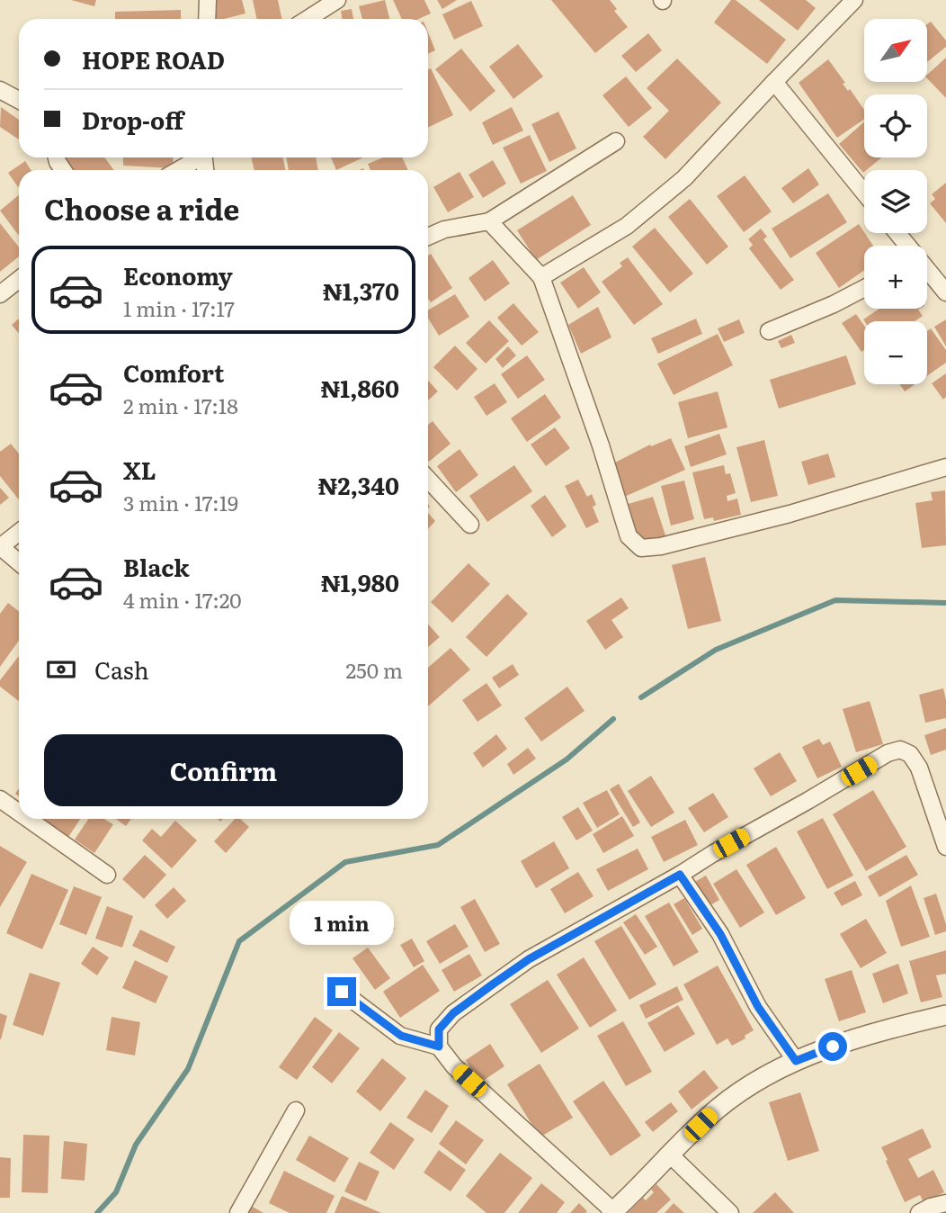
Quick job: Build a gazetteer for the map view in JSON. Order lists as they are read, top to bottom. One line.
{"north":"top right","page":{"map_buttons":["+","−"],"banner":["HOPE ROAD","Drop-off"],"heading":"Choose a ride","list":[{"name":"Economy","note":"1 min · 17:17","value":"₦1,370"},{"name":"Comfort","note":"2 min · 17:18","value":"₦1,860"},{"name":"XL","note":"3 min · 17:19","value":"₦2,340"},{"name":"Black","note":"4 min · 17:20","value":"₦1,980"}],"pay":["Cash","250 m"],"buttons":"Confirm","bubble":"1 min"}}
